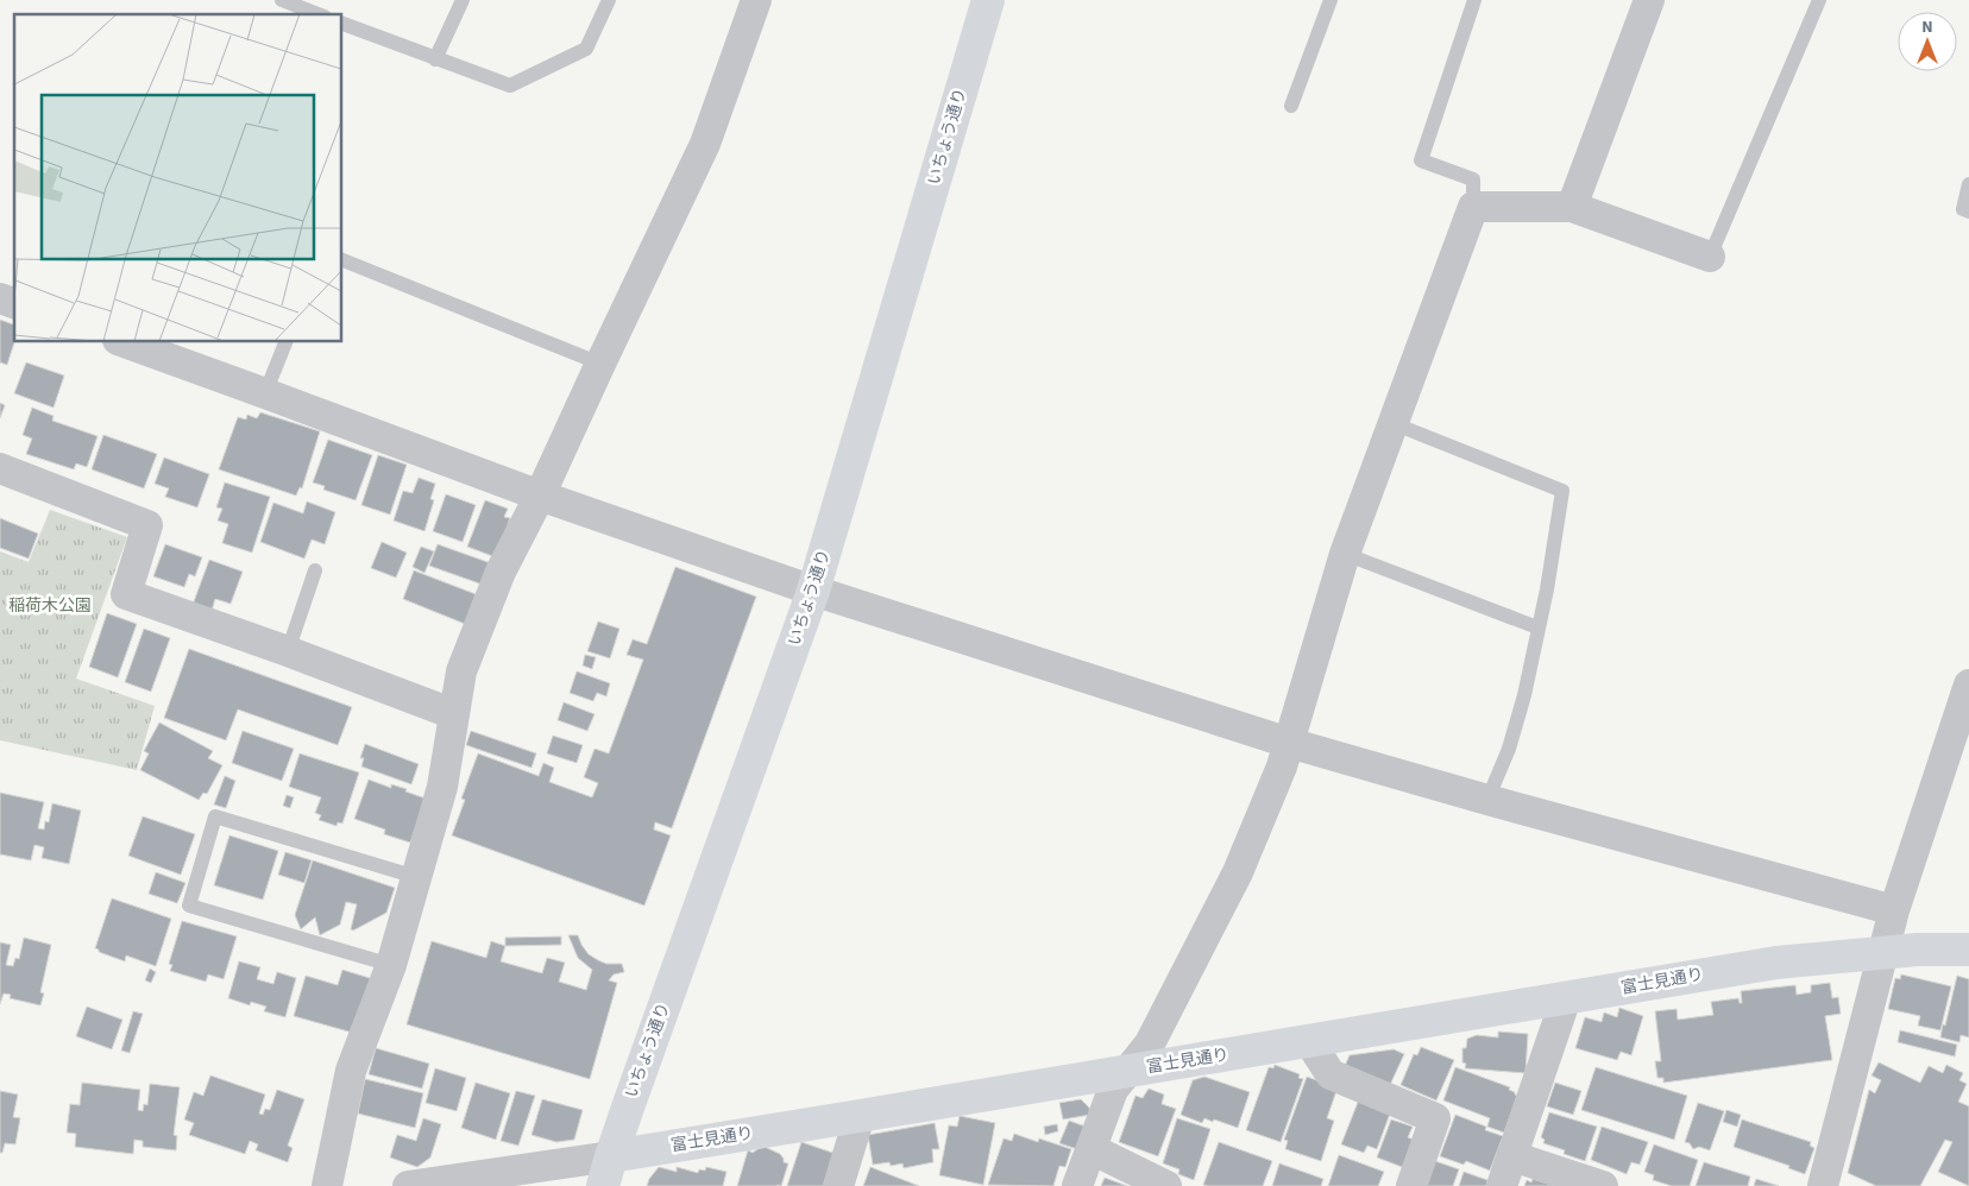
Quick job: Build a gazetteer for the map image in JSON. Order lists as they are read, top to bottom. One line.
{"streets":{"street":["いちょう通り","富士見通り"]},"crossings":[["いちょう通り","富士見通り"]],"parks":["稲荷木公園"],"north":"top"}
